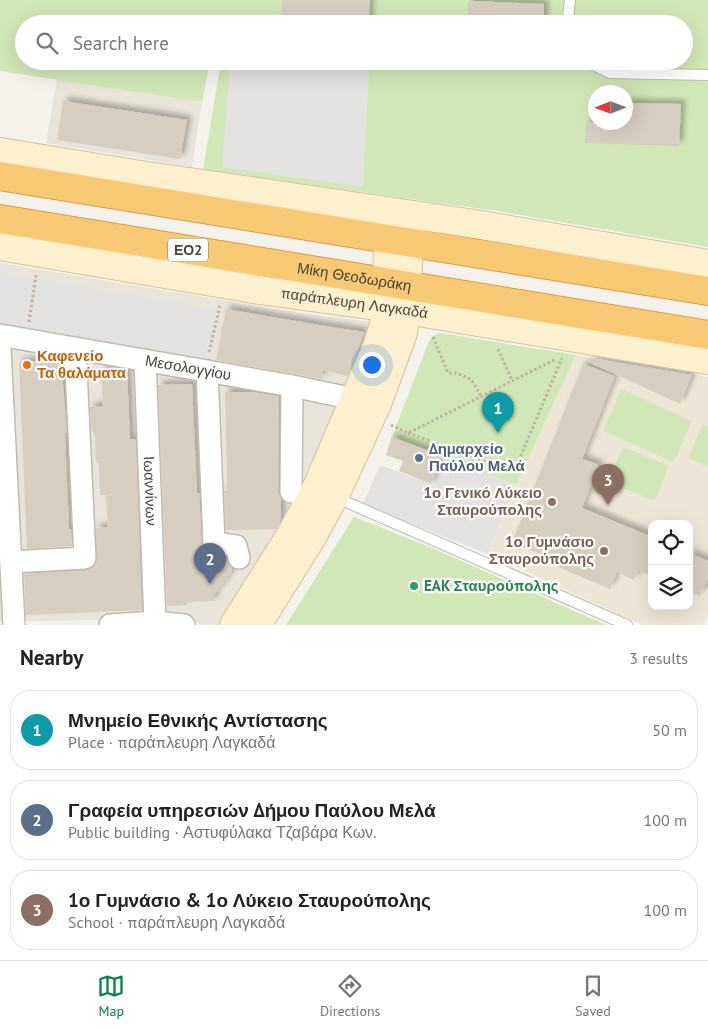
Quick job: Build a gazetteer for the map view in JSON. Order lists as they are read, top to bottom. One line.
{"streets":{"highway":["ΕΟ2","Μίκη Θεοδωράκη"],"street":["παράπλευρη Λαγκαδά","Μεσολογγίου","Ιωαννίνων"]},"crossings":[["Μίκη Θεοδωράκη","παράπλευρη Λαγκαδά"],["Μεσολογγίου","Ιωαννίνων"]],"places":["Καφενείο Τα θαλάματα","Δημαρχείο Παύλου Μελά","1ο Γενικό Λύκειο Σταυρούπολης","1ο Γυμνάσιο Σταυρούπολης","EAK Σταυρούπολης"],"north":"left","page":{"search":"Search here","pins":["1","3","2"],"heading":["Nearby","3 results"],"list":[{"mark":"1","name":"Μνημείο Εθνικής Αντίστασης","note":"Place · παράπλευρη Λαγκαδά","value":"50 m"},{"mark":"2","name":"Γραφεία υπηρεσιών Δήμου Παύλου Μελά","note":"Public building · Αστυφύλακα Τζαβάρα Κων.","value":"100 m"},{"mark":"3","name":"1ο Γυμνάσιο & 1ο Λύκειο Σταυρούπολης","note":"School · παράπλευρη Λαγκαδά","value":"100 m"}],"nav":["Map","Directions","Saved"]}}
